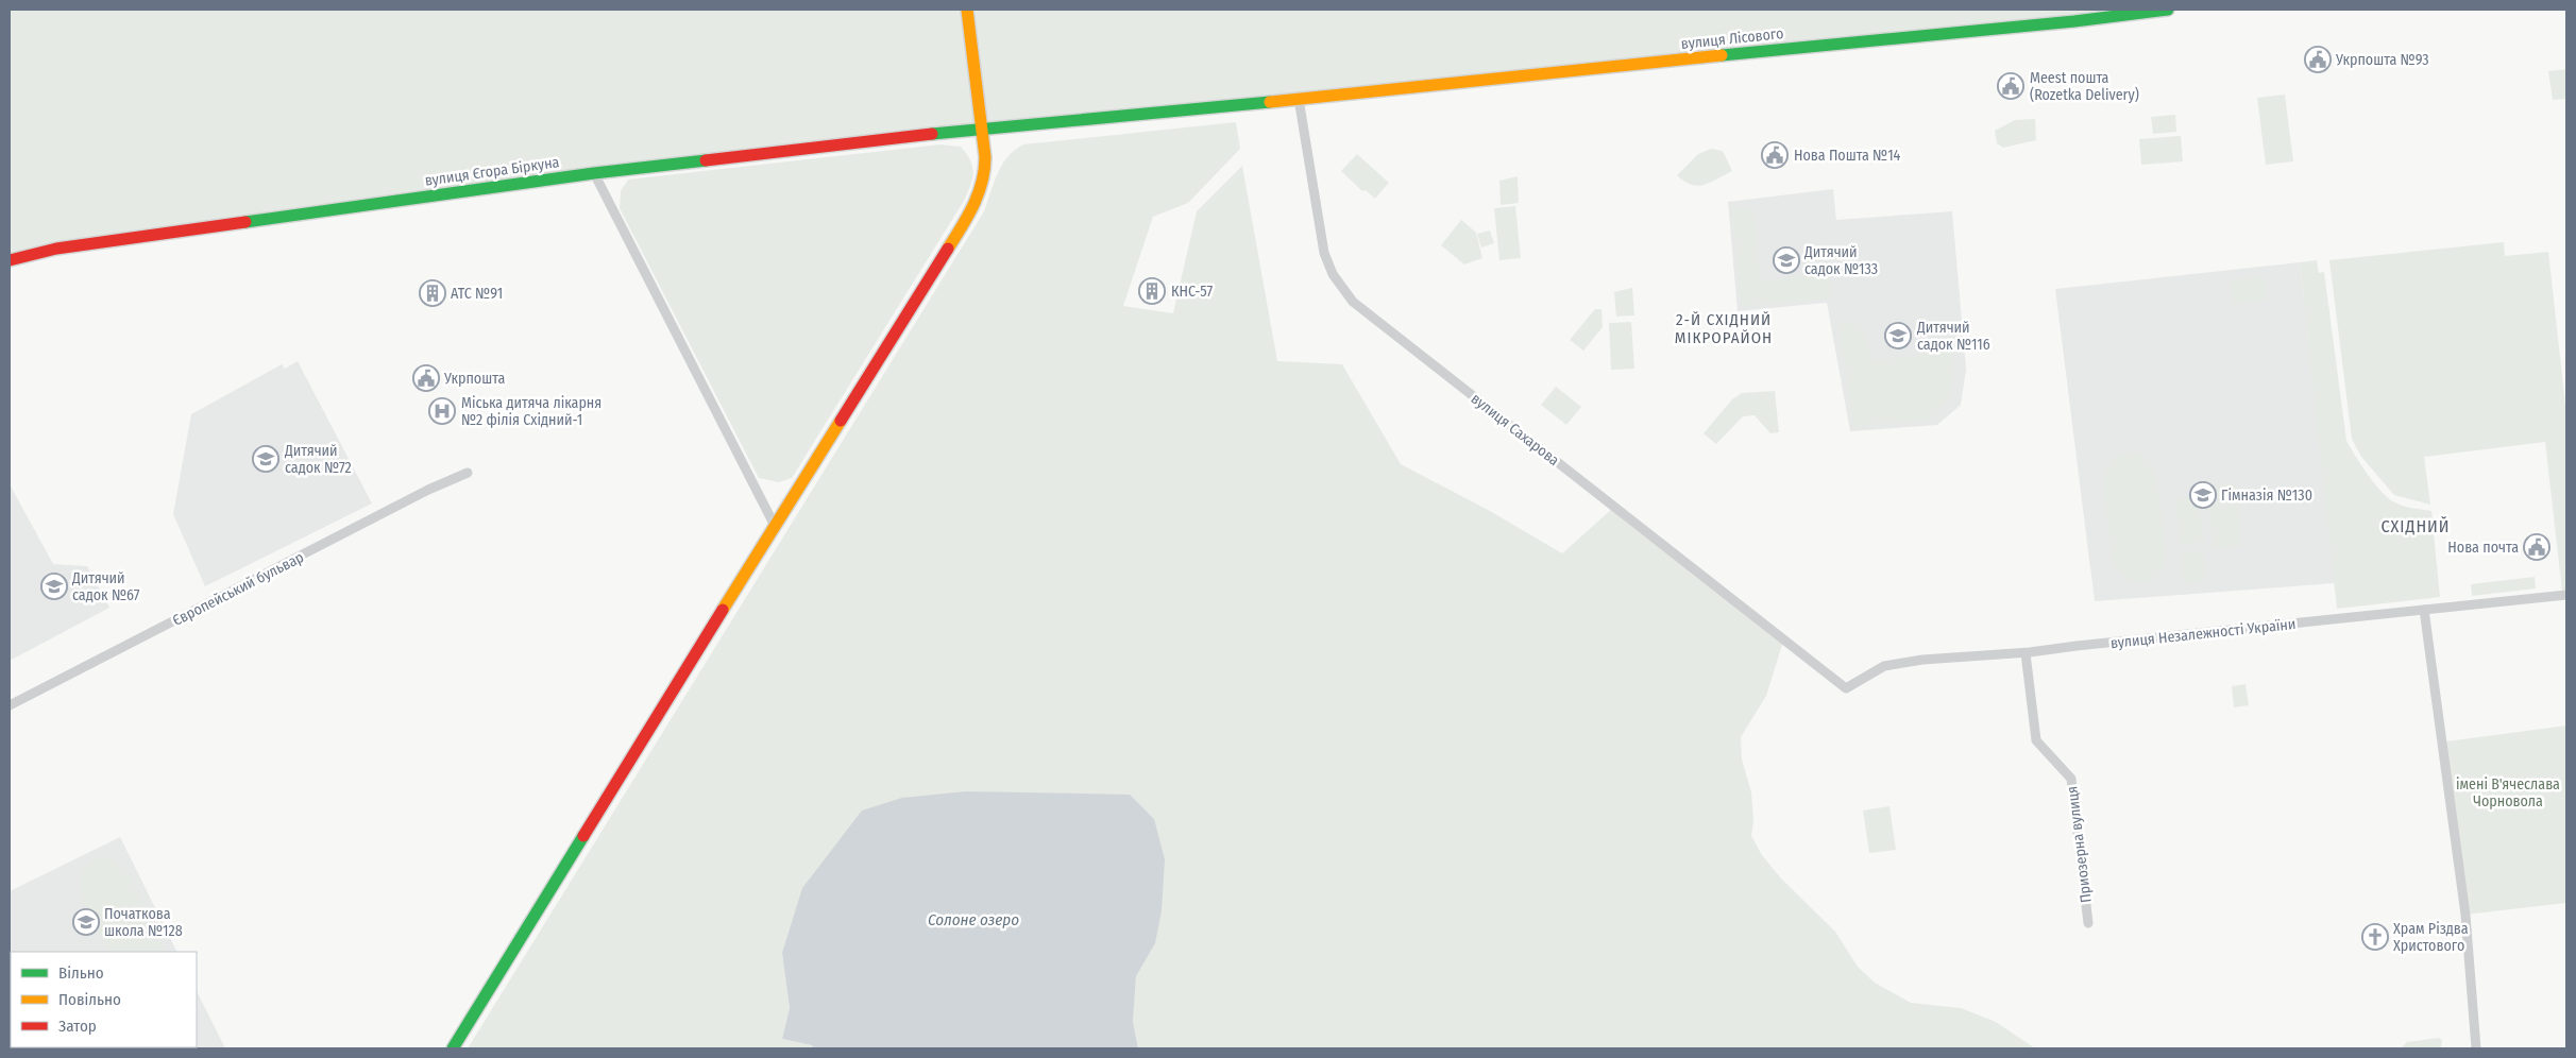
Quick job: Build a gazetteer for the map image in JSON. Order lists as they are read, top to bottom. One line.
{"streets":{"street":["вулиця Лісового","вулиця Єгора Біркуна","вулиця Сахарова","Європейський бульвар","вулиця Незалежності України","Приозерна вулиця"]},"crossings":[["вулиця Лісового","вулиця Єгора Біркуна"],["вулиця Лісового","вулиця Сахарова"],["вулиця Сахарова","вулиця Незалежності України"],["вулиця Незалежності України","Приозерна вулиця"]],"districts":["2-Й СХІДНИЙ МІКРОРАЙОН","СХІДНИЙ"],"water":["Солоне озеро"],"parks":["імені В'ячеслава Чорновола"],"places":{"public building":["Укрпошта №93","Meest пошта (Rozetka Delivery)","Нова Пошта №14","Укрпошта","Нова почта"],"school or university":["Дитячий садок №133","Дитячий садок №116","Дитячий садок №72","Гімназія №130","Дитячий садок №67","Початкова школа №128"],"building":["КНС-57","АТС №91"],"hospital":["Міська дитяча лікарня №2 філія Східний-1"],"church":["Храм Різдва Христового"]},"legend":["Вільно","Повільно","Затор"]}
